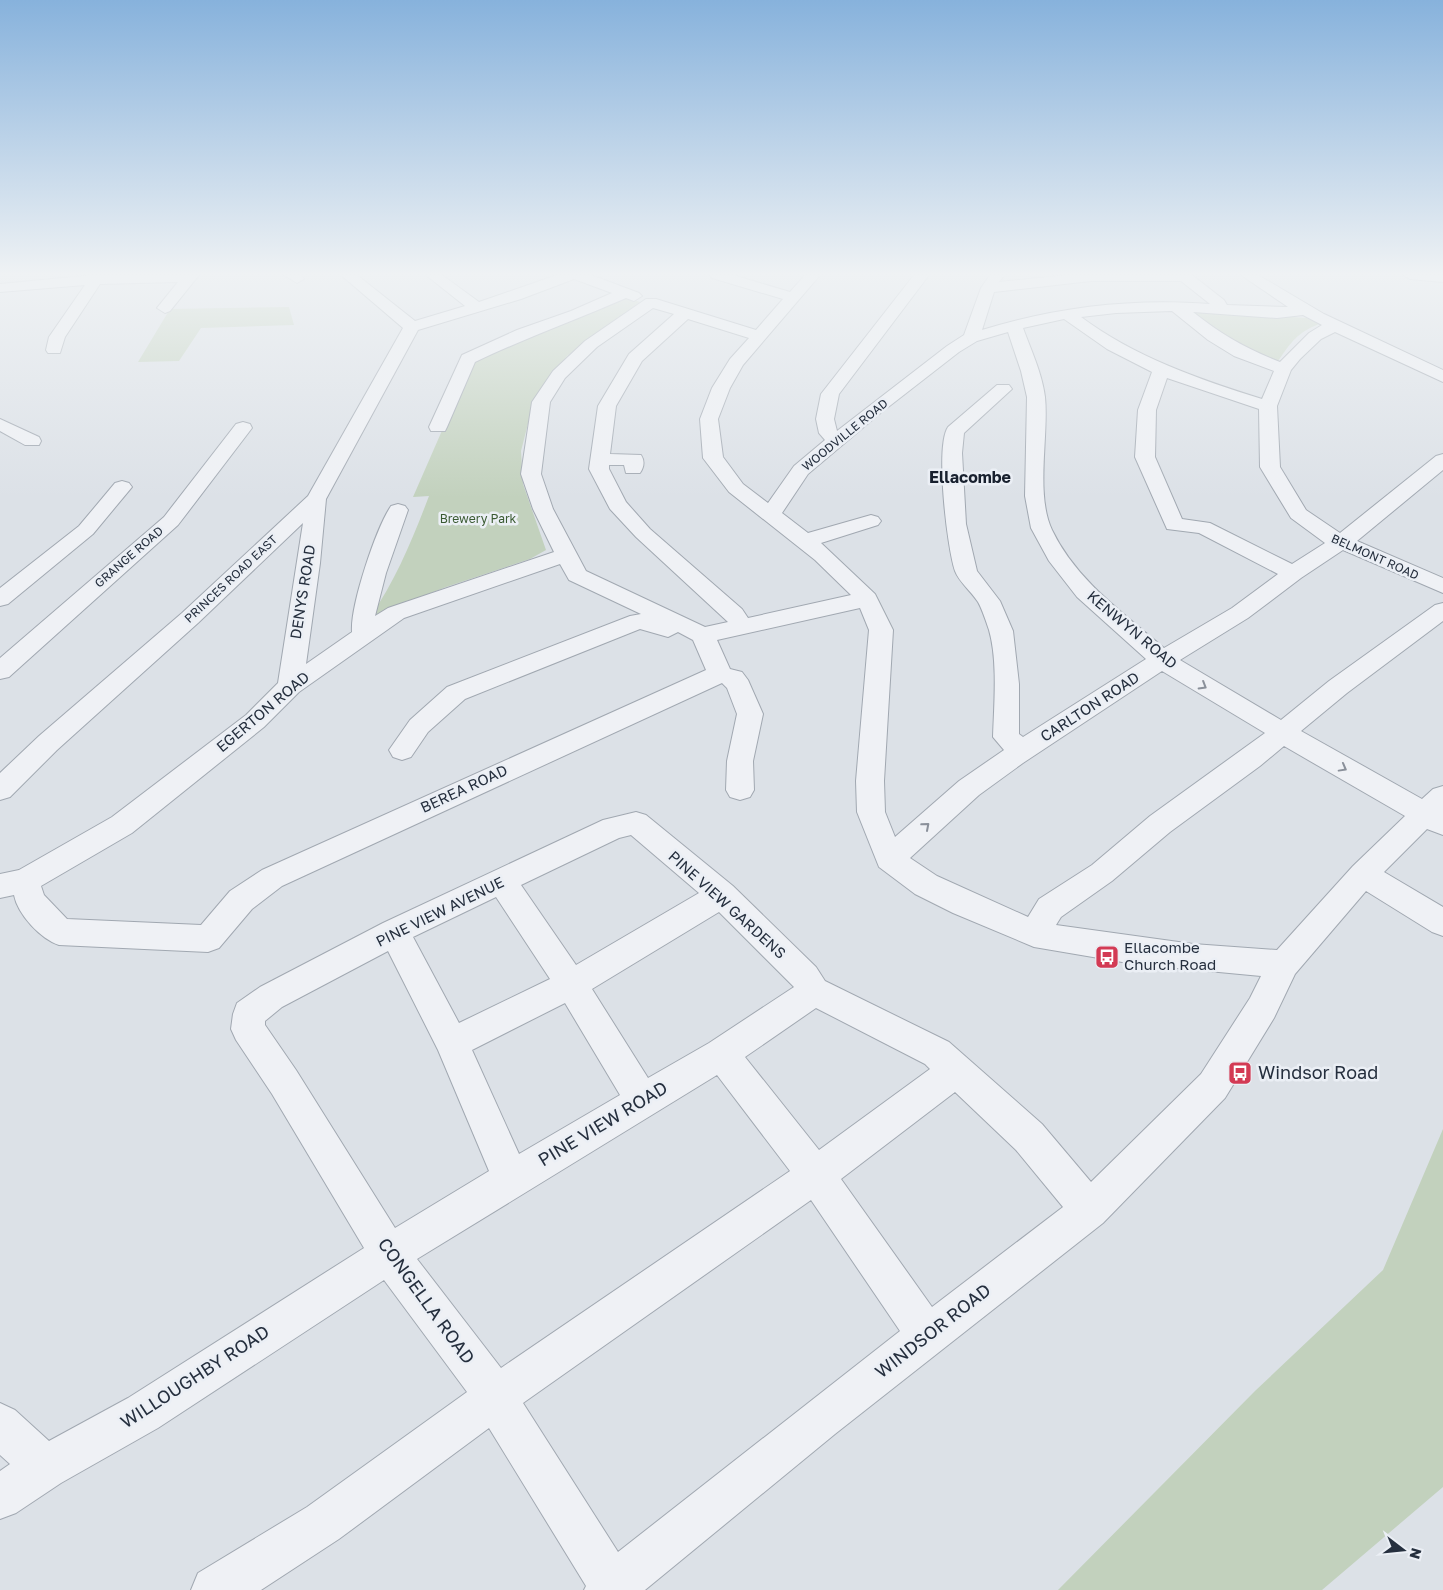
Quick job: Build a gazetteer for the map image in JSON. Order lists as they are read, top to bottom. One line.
{"streets":{"street":["WOODVILLE ROAD","GRANGE ROAD","BELMONT ROAD","PRINCES ROAD EAST","DENYS ROAD","KENWYN ROAD","CARLTON ROAD","EGERTON ROAD","BEREA ROAD","PINE VIEW GARDENS","PINE VIEW AVENUE","PINE VIEW ROAD","CONGELLA ROAD","WINDSOR ROAD","WILLOUGHBY ROAD"]},"crossings":[["BELMONT ROAD","CARLTON ROAD"],["PRINCES ROAD EAST","DENYS ROAD"],["DENYS ROAD","EGERTON ROAD"],["KENWYN ROAD","CARLTON ROAD"],["KENWYN ROAD","WINDSOR ROAD"],["EGERTON ROAD","BEREA ROAD"],["PINE VIEW GARDENS","PINE VIEW AVENUE"],["PINE VIEW GARDENS","PINE VIEW ROAD"],["PINE VIEW AVENUE","CONGELLA ROAD"],["PINE VIEW ROAD","CONGELLA ROAD"],["PINE VIEW ROAD","WILLOUGHBY ROAD"],["CONGELLA ROAD","WINDSOR ROAD"],["CONGELLA ROAD","WILLOUGHBY ROAD"]],"districts":["Ellacombe"],"parks":["Brewery Park"],"places":{"bus stop":["Ellacombe Church Road","Windsor Road"]},"north":"right"}
